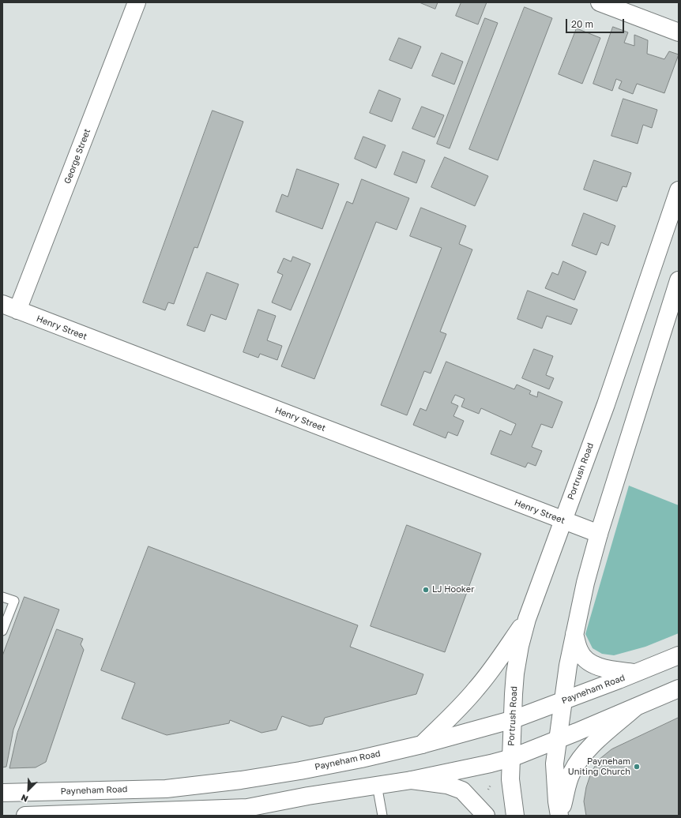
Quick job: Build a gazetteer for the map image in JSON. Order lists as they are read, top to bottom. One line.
{"streets":{"main road":["George Street","Henry Street","Portrush Road","Payneham Road"]},"crossings":[["George Street","Henry Street"],["Henry Street","Portrush Road"],["Portrush Road","Payneham Road"]],"places":["LJ Hooker","Payneham Uniting Church"],"scale_bar":"20 m","north":"bottom left"}
